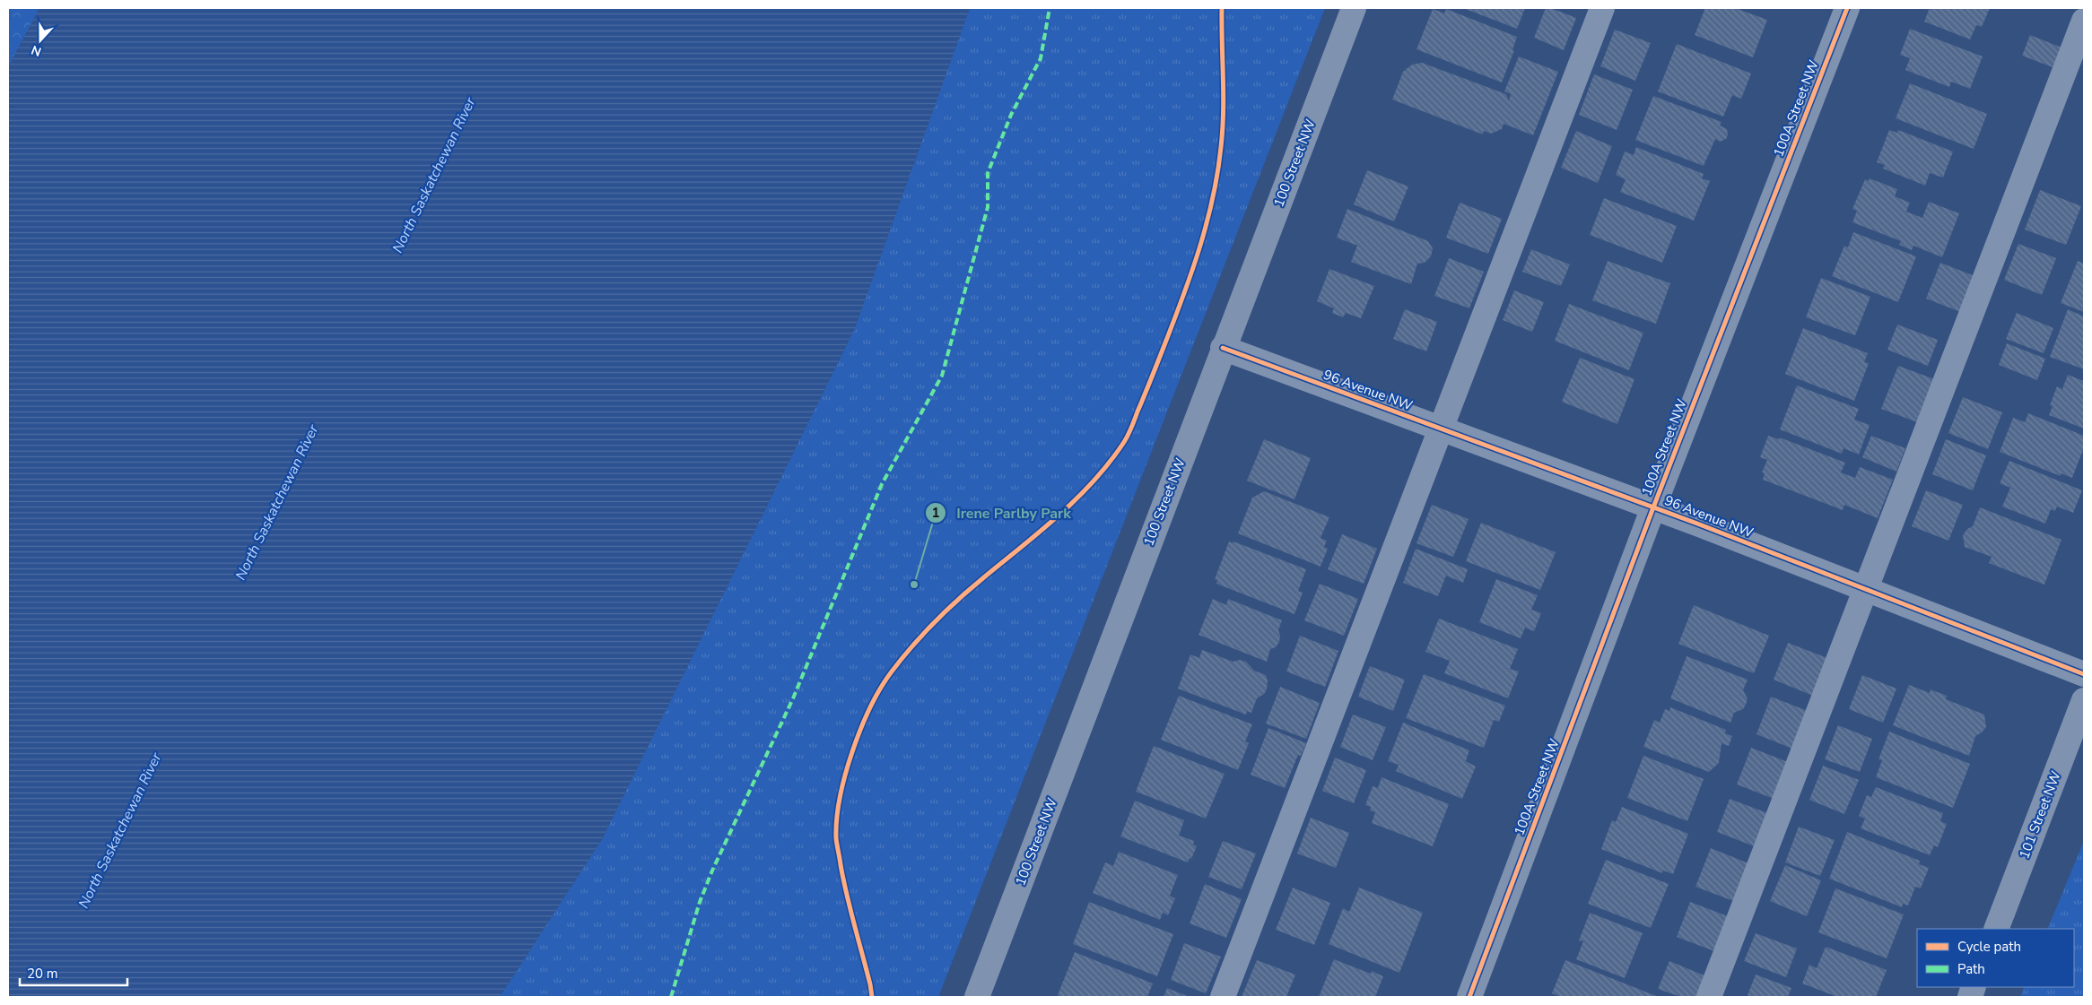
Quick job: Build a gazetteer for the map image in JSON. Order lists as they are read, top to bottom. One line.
{"streets":{"street":["100A Street NW","100 Street NW","96 Avenue NW","101 Street NW"]},"crossings":[["100A Street NW","96 Avenue NW"],["100 Street NW","96 Avenue NW"]],"water":["North Saskatchewan River"],"places":["Irene Parlby Park"],"legend":["Cycle path","Path"],"scale_bar":"20 m","north":"bottom"}
